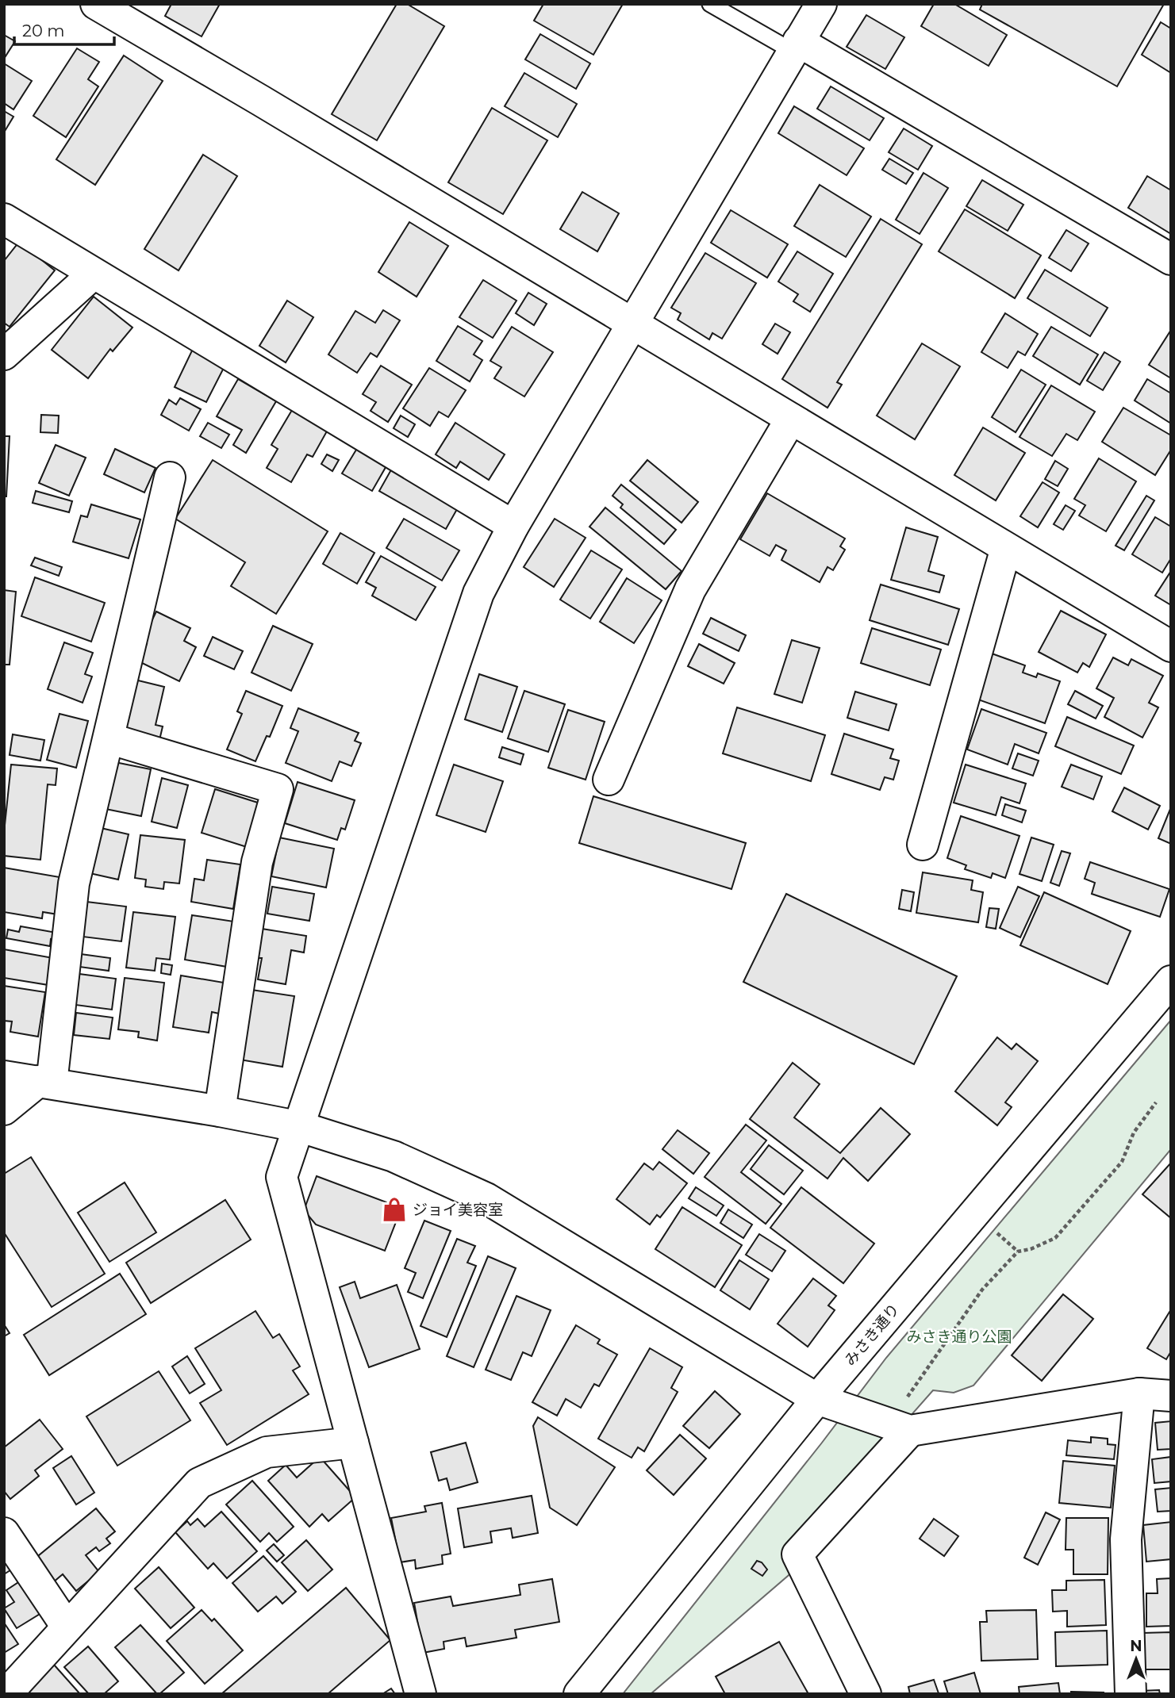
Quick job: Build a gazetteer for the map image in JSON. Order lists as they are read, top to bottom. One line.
{"streets":{"street":["みさき通り"]},"parks":["みさき通り公園"],"places":{"shop":["ジョイ美容室"]},"scale_bar":"20 m","north":"top"}
